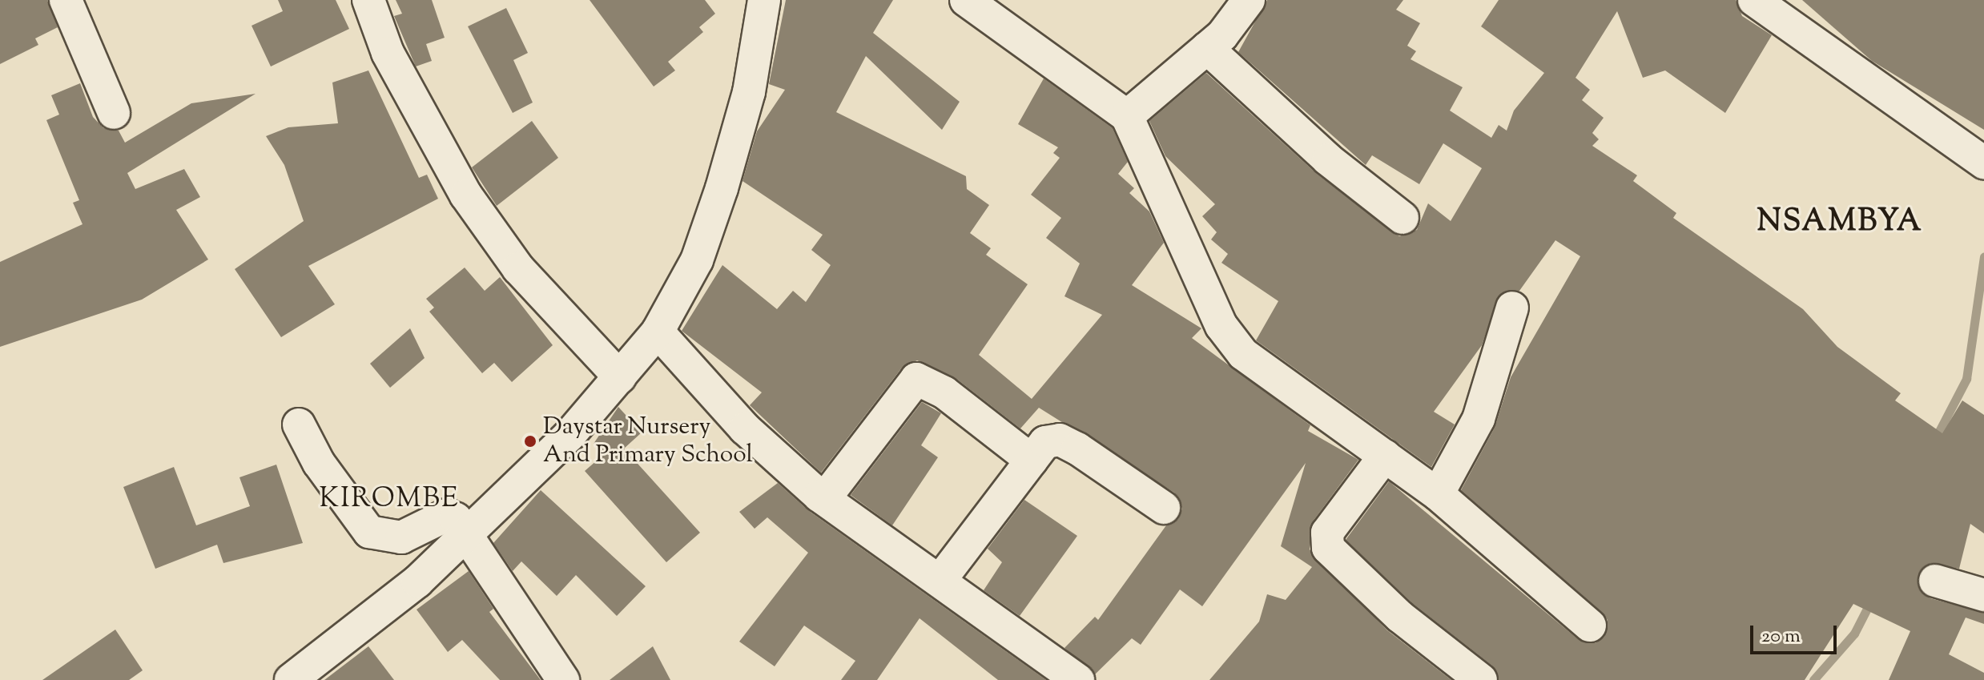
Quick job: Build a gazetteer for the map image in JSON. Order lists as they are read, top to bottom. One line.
{"districts":["NSAMBYA","KIROMBE"],"places":["Daystar Nursery And Primary School"],"scale_bar":"20 m"}
